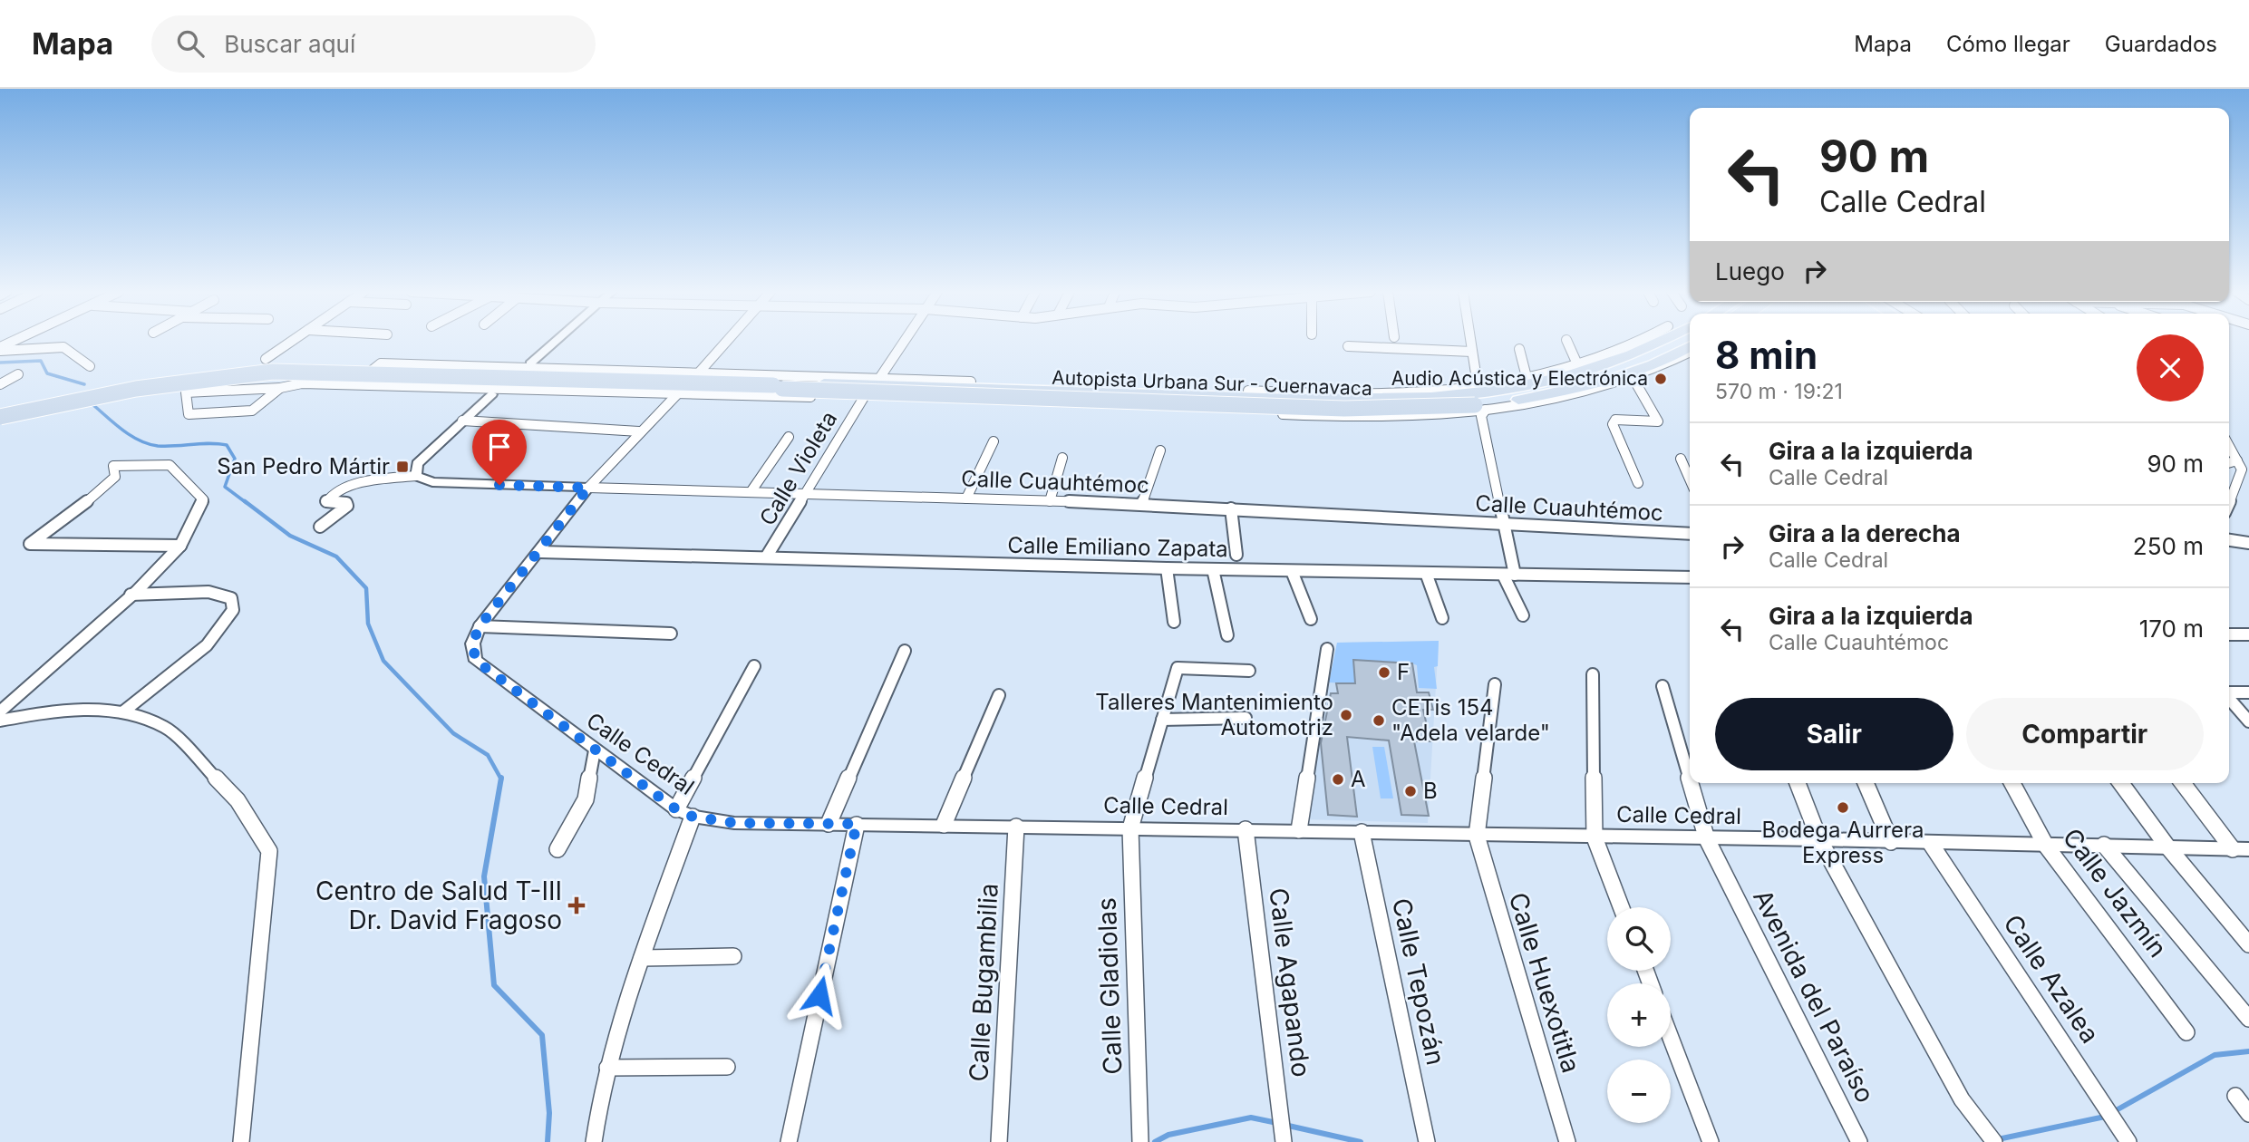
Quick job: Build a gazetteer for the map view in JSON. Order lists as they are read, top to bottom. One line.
{"streets":{"highway":["Autopista Urbana Sur - Cuernavaca"],"street":["Calle Violeta","Calle Cuauhtémoc","Calle Emiliano Zapata","Calle Cedral","Calle Jazmín","Calle Azalea","Calle Tepozán","Calle Bugambilia","Calle Agapando","Calle Huexotitla","Calle Gladiolas","Avenida del Paraíso"]},"crossings":[["Calle Violeta","Calle Cuauhtémoc"],["Calle Violeta","Calle Emiliano Zapata"],["Calle Cedral","Calle Jazmín"],["Calle Cedral","Calle Azalea"],["Calle Cedral","Calle Tepozán"],["Calle Cedral","Calle Bugambilia"],["Calle Cedral","Calle Agapando"],["Calle Cedral","Calle Huexotitla"],["Calle Cedral","Calle Gladiolas"],["Calle Cedral","Avenida del Paraíso"]],"places":{"other":["Audio Acústica y Electrónica","F","Talleres Mantenimiento Automotriz","CETis 154 \"Adela velarde\"","A","B","Bodega Aurrera Express"],"transit":["San Pedro Mártir"],"health":["Centro de Salud T-III Dr. David Fragoso"]},"page":{"header":"Mapa","search":"Buscar aquí","nav":["Mapa","Cómo llegar","Guardados"],"turn":["90 m","Calle Cedral"],"then":"Luego","heading":["8 min","570 m · 19:21"],"list":[{"name":"Gira a la izquierda","note":"Calle Cedral","value":"90 m"},{"name":"Gira a la derecha","note":"Calle Cedral","value":"250 m"},{"name":"Gira a la izquierda","note":"Calle Cuauhtémoc","value":"170 m"}],"buttons":["Salir","Compartir"],"map_buttons":["+","−"]}}
